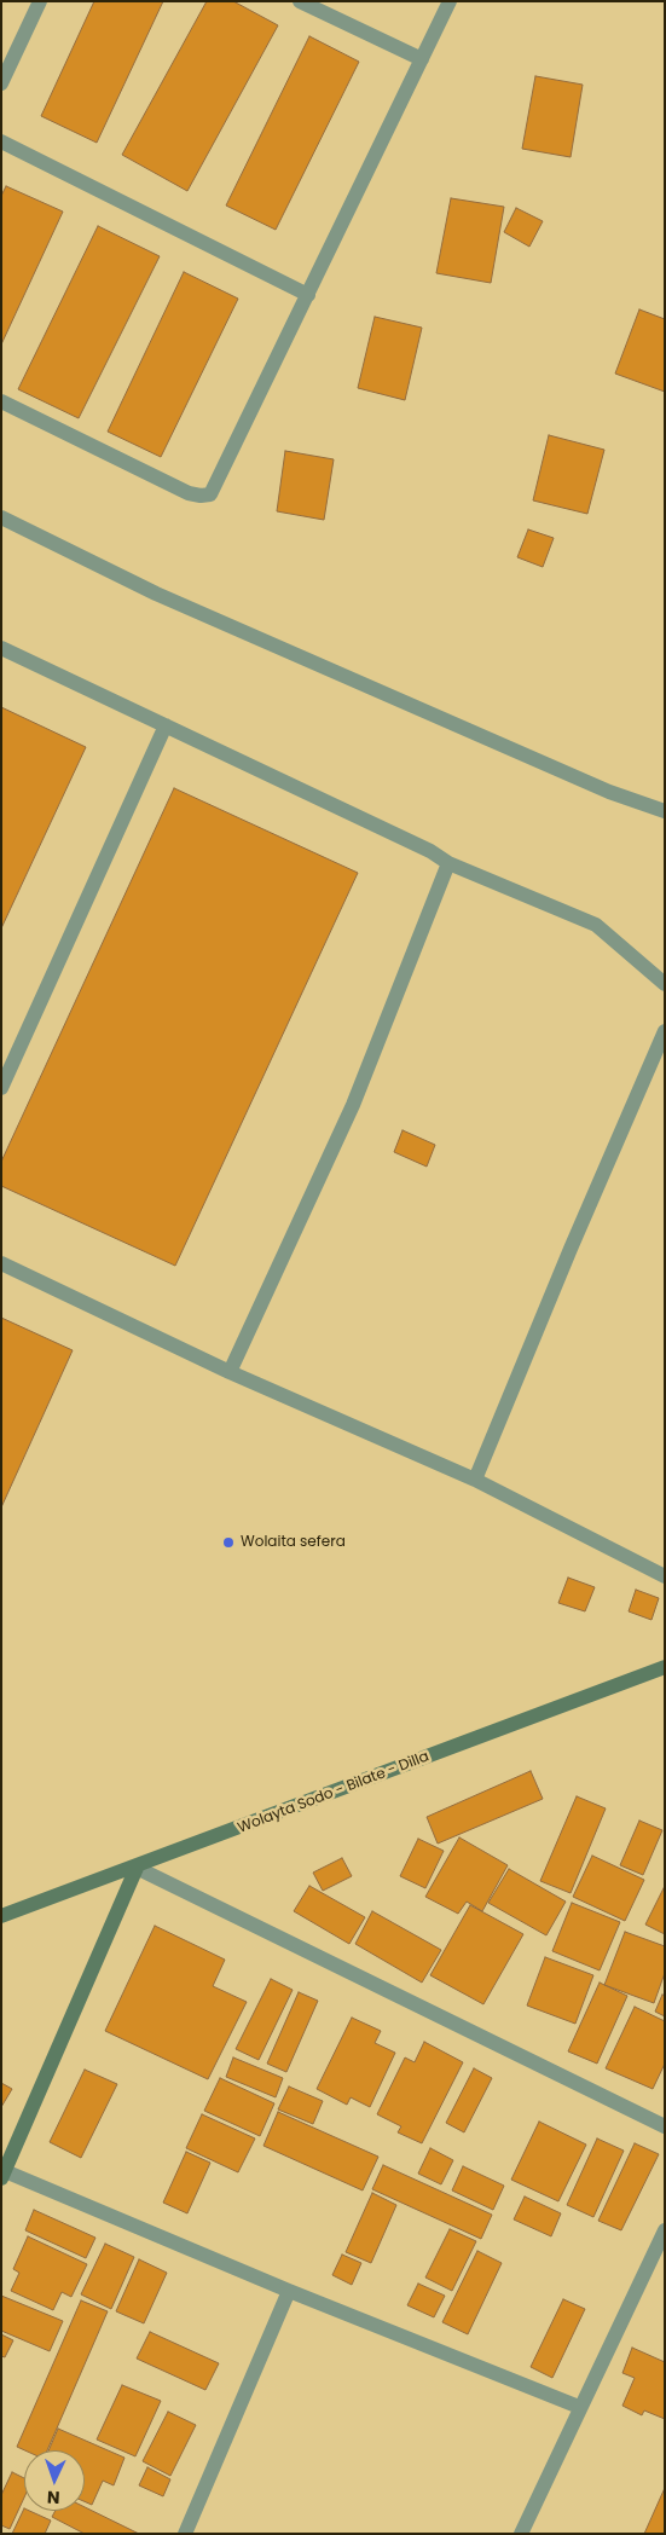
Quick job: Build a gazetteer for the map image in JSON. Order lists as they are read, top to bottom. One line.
{"streets":{"main road":["Wolayta Sodo - Bilate - Dilla"]},"places":["Wolaita sefera"],"north":"bottom"}
